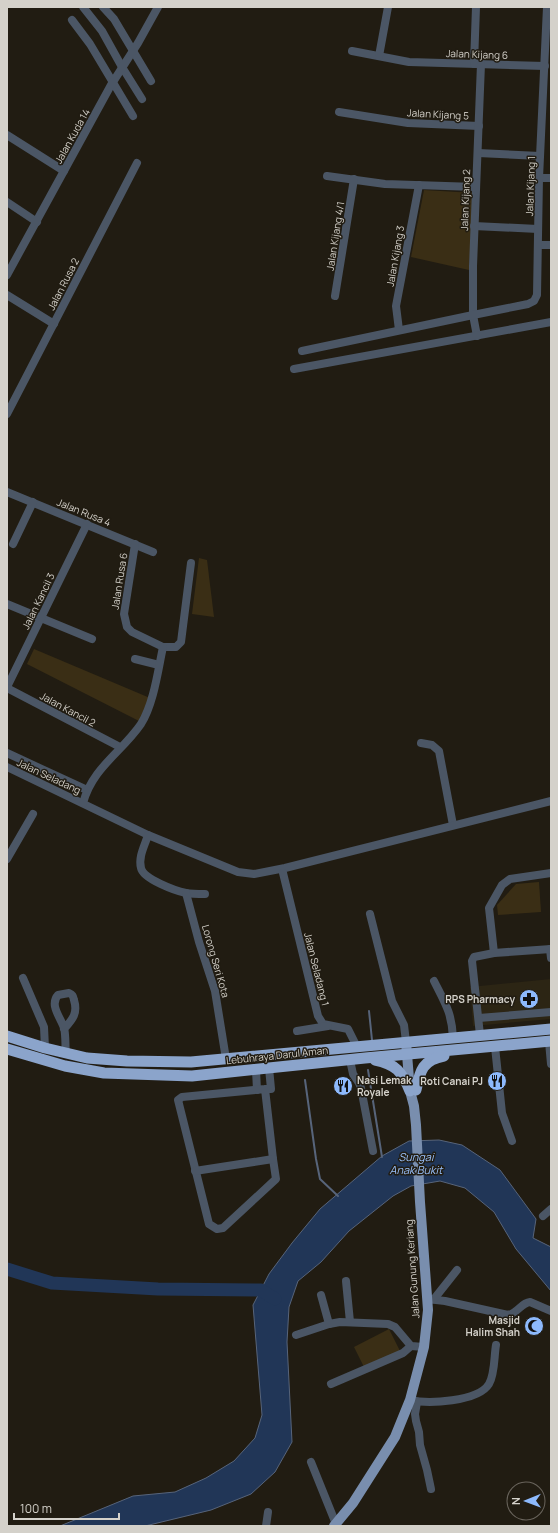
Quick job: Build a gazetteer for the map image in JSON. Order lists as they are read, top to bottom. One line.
{"streets":{"highway":["Lebuhraya Darul Aman"],"main road":["Jalan Gunung Keriang"],"street":["Jalan Kijang 6","Jalan Kijang 5","Jalan Kuda 14","Jalan Kijang 1","Jalan Kijang 2","Jalan Kijang 4/1","Jalan Kijang 3","Jalan Rusa 2","Jalan Rusa 4","Jalan Rusa 6","Jalan Kancil 3","Jalan Kancil 2","Jalan Seladang","Lorong Seri Kota","Jalan Seladang 1"]},"crossings":[["Jalan Kijang 6","Jalan Kijang 1"],["Jalan Kijang 6","Jalan Kijang 2"],["Jalan Kijang 5","Jalan Kijang 2"],["Jalan Kijang 1","Jalan Kijang 2"],["Jalan Rusa 4","Jalan Rusa 6"],["Jalan Rusa 4","Jalan Kancil 3"],["Jalan Kancil 3","Jalan Kancil 2"],["Lorong Seri Kota","Lebuhraya Darul Aman"],["Lebuhraya Darul Aman","Jalan Gunung Keriang"]],"water":["Sungai Anak Bukit"],"places":{"pharmacy":["RPS Pharmacy"],"restaurant":["Roti Canai PJ","Nasi Lemak Royale"],"mosque":["Masjid Halim Shah"]},"scale_bar":"100 m","north":"left"}
